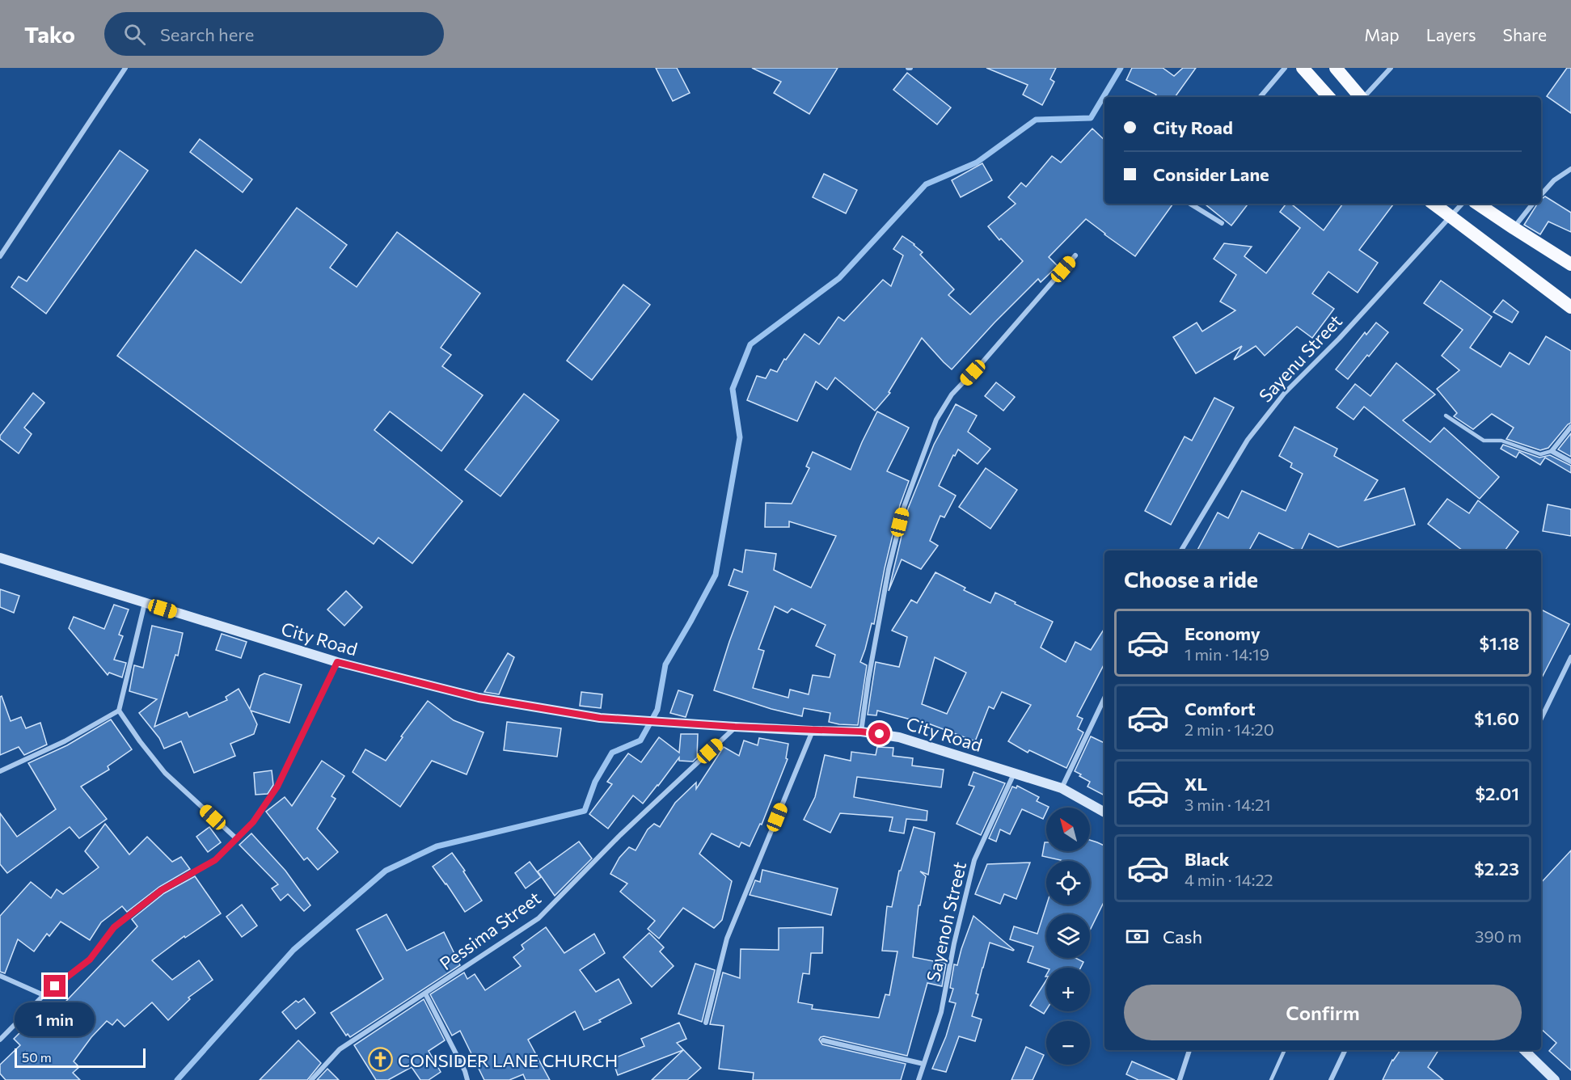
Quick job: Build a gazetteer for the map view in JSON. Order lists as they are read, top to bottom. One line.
{"streets":{"main road":["City Road"],"street":["Sayenu Street","Sayenoh Street","Pessima Street"]},"crossings":[["City Road","Sayenoh Street"],["City Road","Pessima Street"]],"places":{"church":["CONSIDER LANE CHURCH"]},"scale_bar":"50 m","north":"top left","page":{"header":"Tako","search":"Search here","nav":["Map","Layers","Share"],"banner":["City Road","Consider Lane"],"heading":"Choose a ride","list":[{"name":"Economy","note":"1 min · 14:19","value":"$1.18"},{"name":"Comfort","note":"2 min · 14:20","value":"$1.60"},{"name":"XL","note":"3 min · 14:21","value":"$2.01"},{"name":"Black","note":"4 min · 14:22","value":"$2.23"}],"map_buttons":["+","−"],"pay":["Cash","390 m"],"buttons":"Confirm","bubble":"1 min","scale":"50 m"}}
